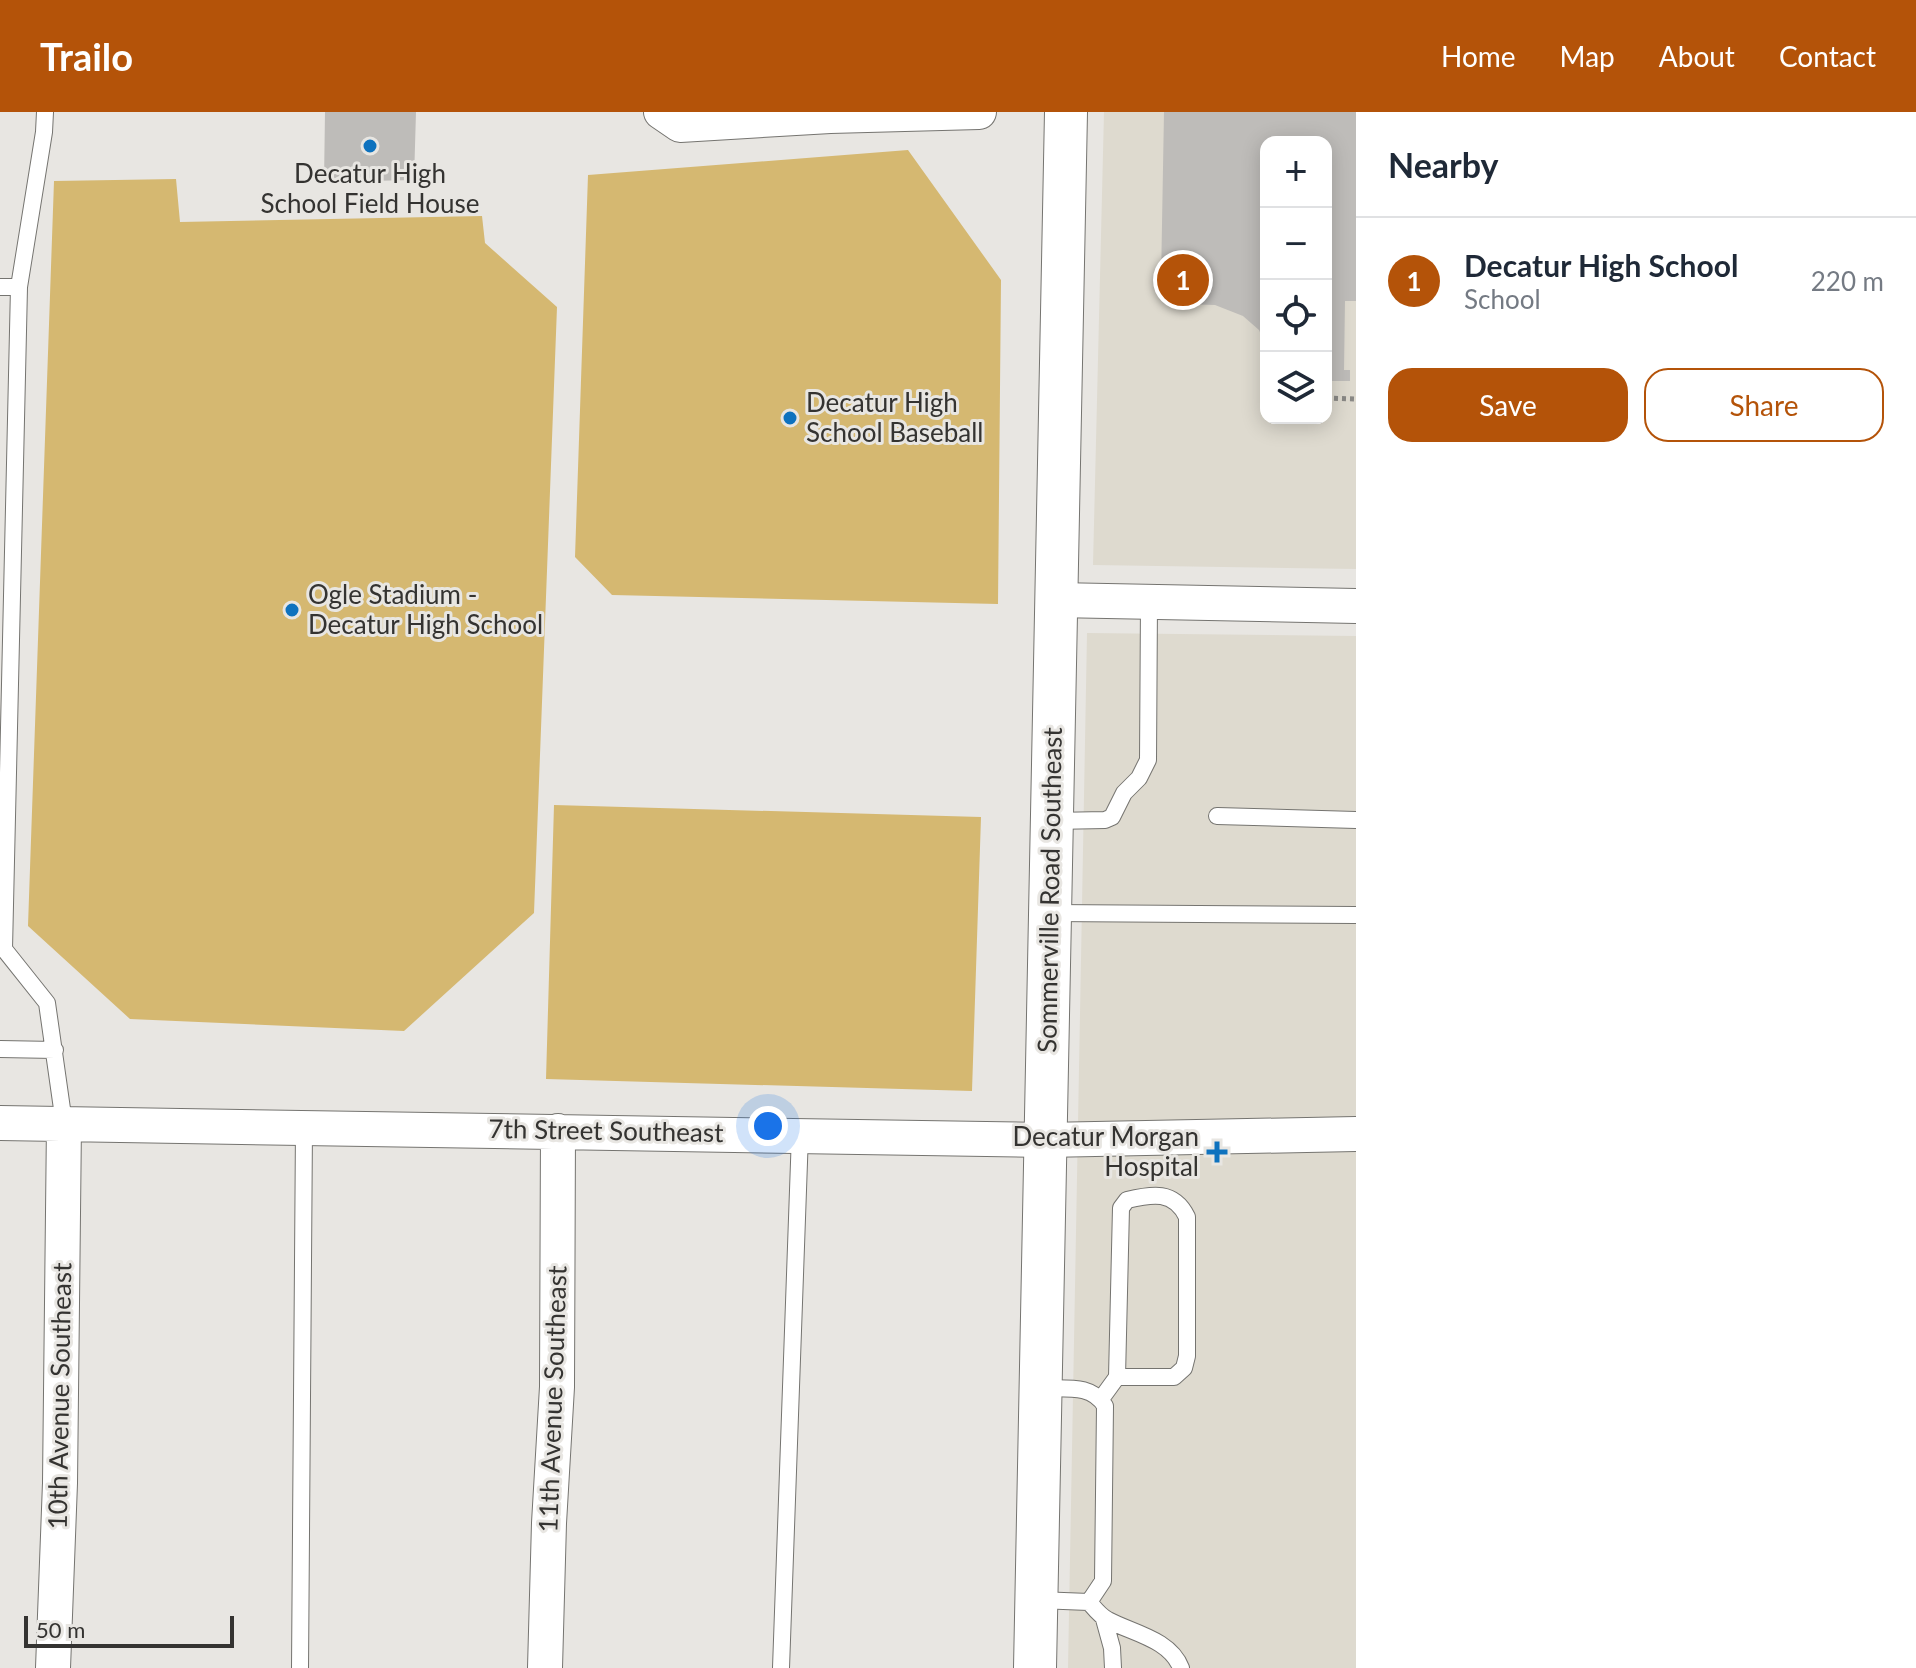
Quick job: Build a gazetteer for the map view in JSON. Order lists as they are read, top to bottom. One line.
{"streets":{"street":["Sommerville Road Southeast","7th Street Southeast","10th Avenue Southeast","11th Avenue Southeast"]},"crossings":[["Sommerville Road Southeast","7th Street Southeast"],["7th Street Southeast","10th Avenue Southeast"],["7th Street Southeast","11th Avenue Southeast"]],"places":{"other":["Decatur High School Field House","Decatur High School Baseball","Ogle Stadium - Decatur High School"],"health":["Decatur Morgan Hospital"]},"scale_bar":"50 m","page":{"header":"Trailo","nav":["Home","Map","About","Contact"],"heading":"Nearby","map_buttons":["+","−"],"list":[{"mark":"1","name":"Decatur High School","note":"School","value":"220 m"}],"pins":"1","buttons":["Save","Share"],"scale":"50 m"}}
